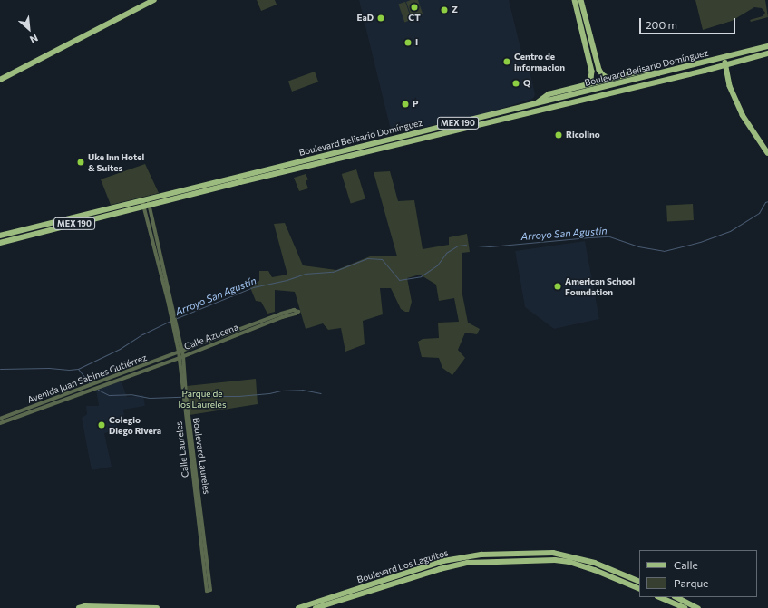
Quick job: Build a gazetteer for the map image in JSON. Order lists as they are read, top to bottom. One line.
{"streets":{"main road":["Boulevard Belisario Domínguez","MEX 190","Boulevard Los Laguitos"],"street":["Calle Azucena","Avenida Juan Sabines Gutiérrez","Boulevard Laureles"]},"crossings":[["Boulevard Belisario Domínguez","MEX 190"],["Boulevard Belisario Domínguez","Boulevard Laureles"],["MEX 190","Boulevard Laureles"],["Calle Azucena","Avenida Juan Sabines Gutiérrez"],["Calle Azucena","Boulevard Laureles"],["Avenida Juan Sabines Gutiérrez","Boulevard Laureles"]],"water":["Arroyo San Agustín"],"parks":["Parque de los Laureles"],"places":["CT","Z","EaD","I","Centro de informacion","Q","P","Ricolino","Uke Inn Hotel & Suites","American School Foundation","Colegio Diego Rivera"],"legend":["Calle","Parque"],"scale_bar":"200 m","north":"bottom right"}
